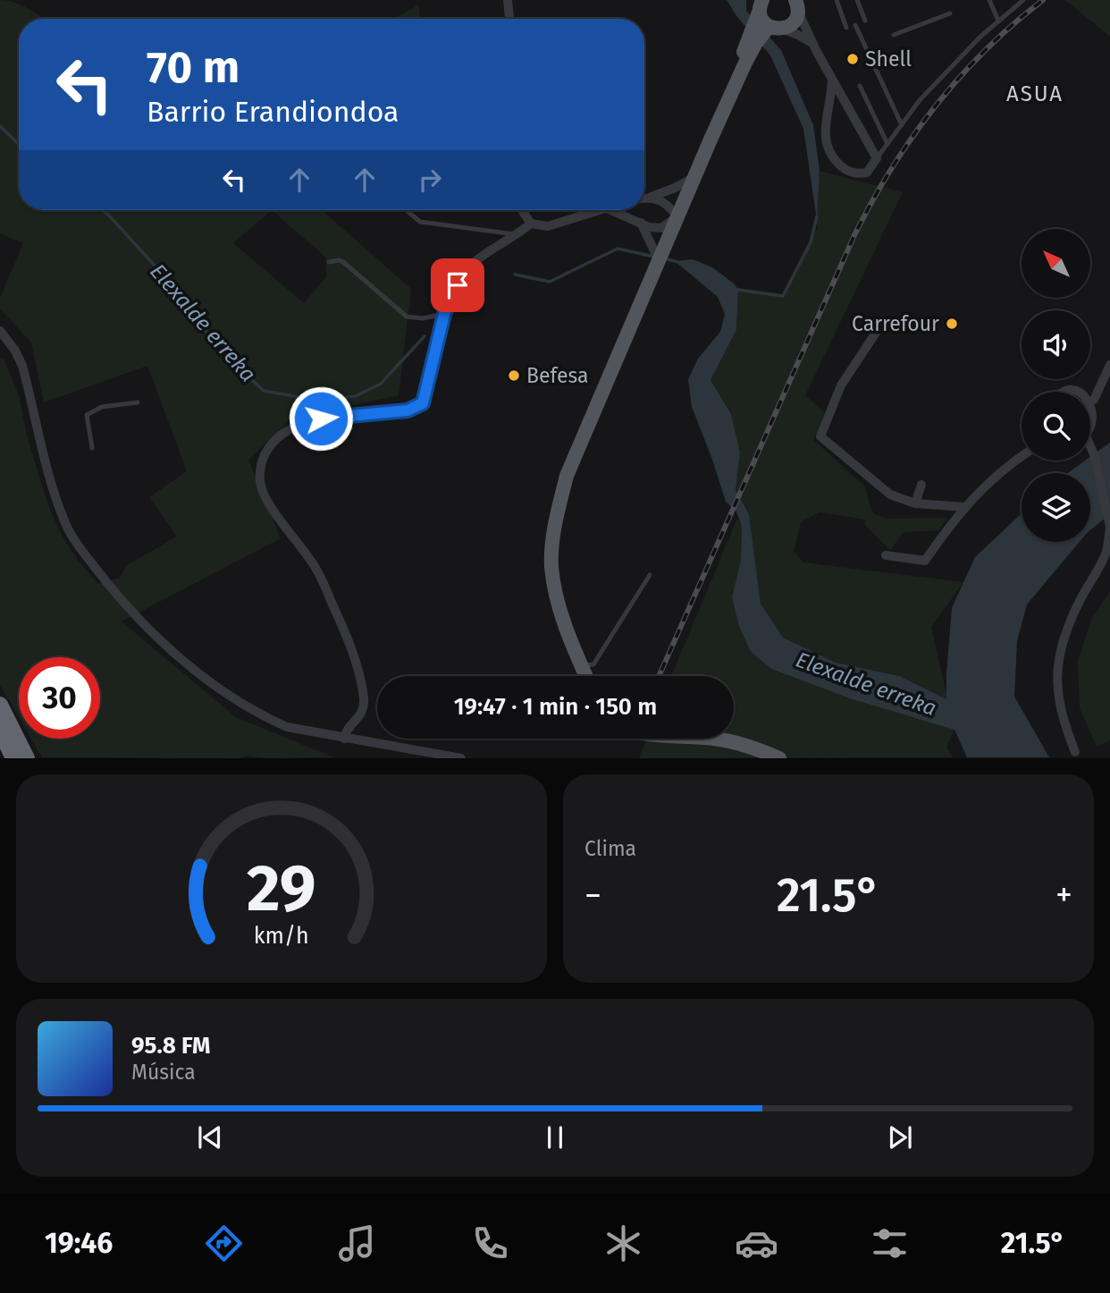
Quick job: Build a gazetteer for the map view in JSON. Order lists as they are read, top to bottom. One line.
{"districts":["ASUA"],"water":["Elexalde erreka"],"places":["Shell","Carrefour","Befesa"],"north":"top left","page":{"turn":["70 m","Barrio Erandiondoa"],"limit":"30","trip":"19:47 · 1 min · 150 m","tile":"Clima","heat":["−","21.5°","+"],"song":["95.8 FM","Música"],"tabs":["19:46","21.5°"],"gauge":["29","km/h"]}}
